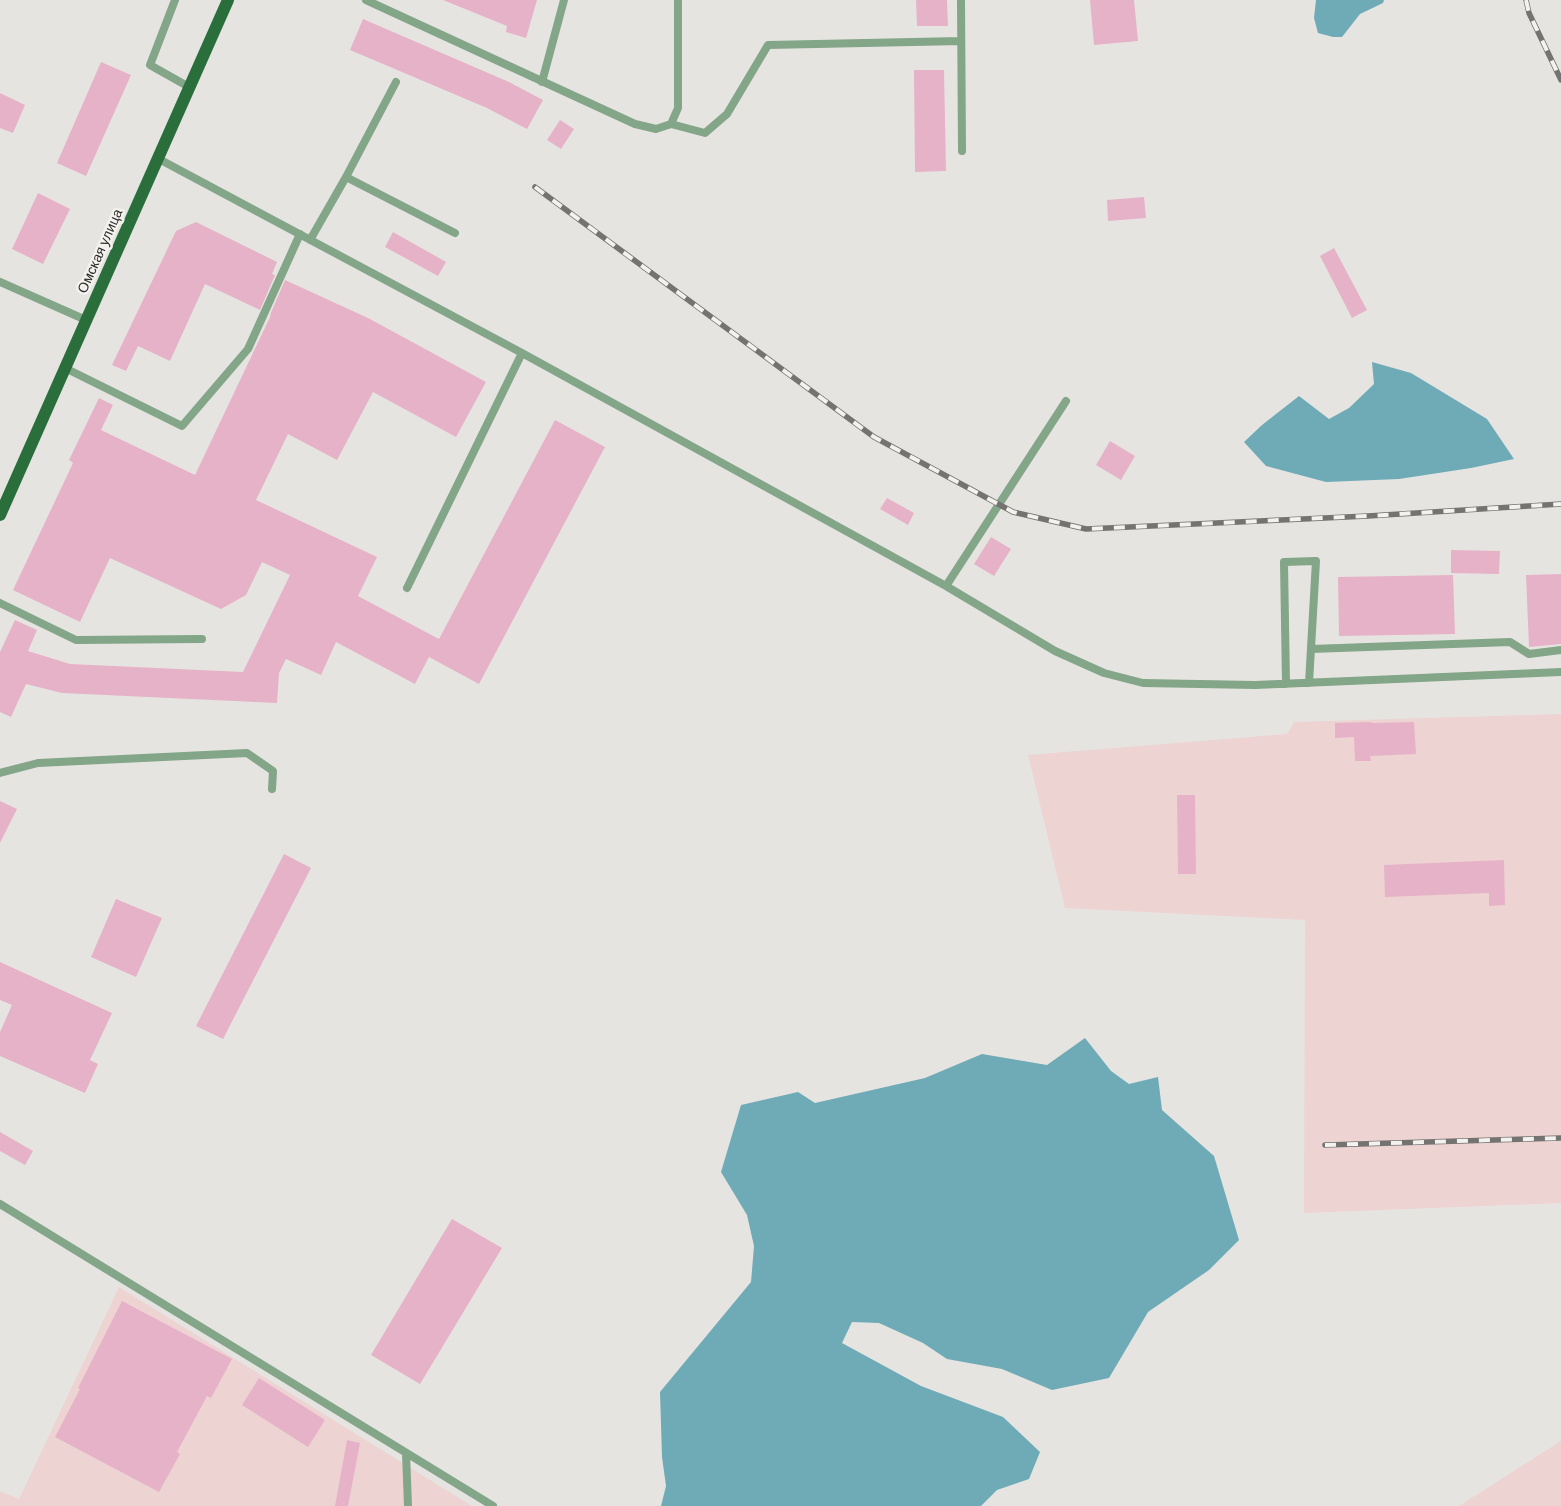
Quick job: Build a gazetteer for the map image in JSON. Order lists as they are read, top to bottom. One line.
{"streets":{"main road":["Омская улица"]}}
